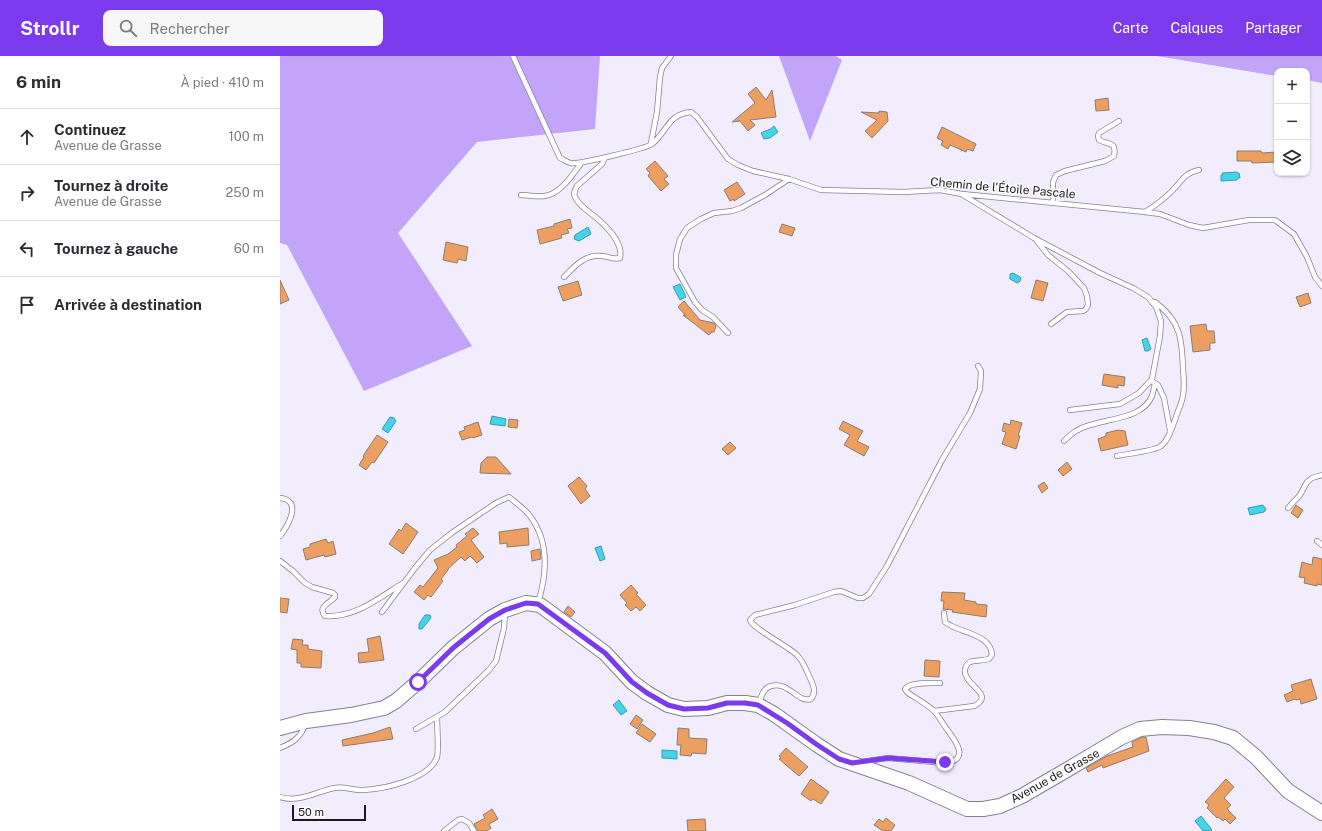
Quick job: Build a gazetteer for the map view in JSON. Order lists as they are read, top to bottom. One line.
{"streets":{"main road":["Avenue de Grasse"],"lane":["Chemin de l'Étoile Pascale"]},"scale_bar":"50 m","page":{"header":"Strollr","search":"Rechercher","nav":["Carte","Calques","Partager"],"heading":["6 min","À pied · 410 m"],"map_buttons":["+","−"],"list":[["Continuez","Avenue de Grasse","100 m"],["Tournez à droite","Avenue de Grasse","250 m"],["Tournez à gauche","60 m"],"Arrivée à destination"],"scale":"50 m"}}
